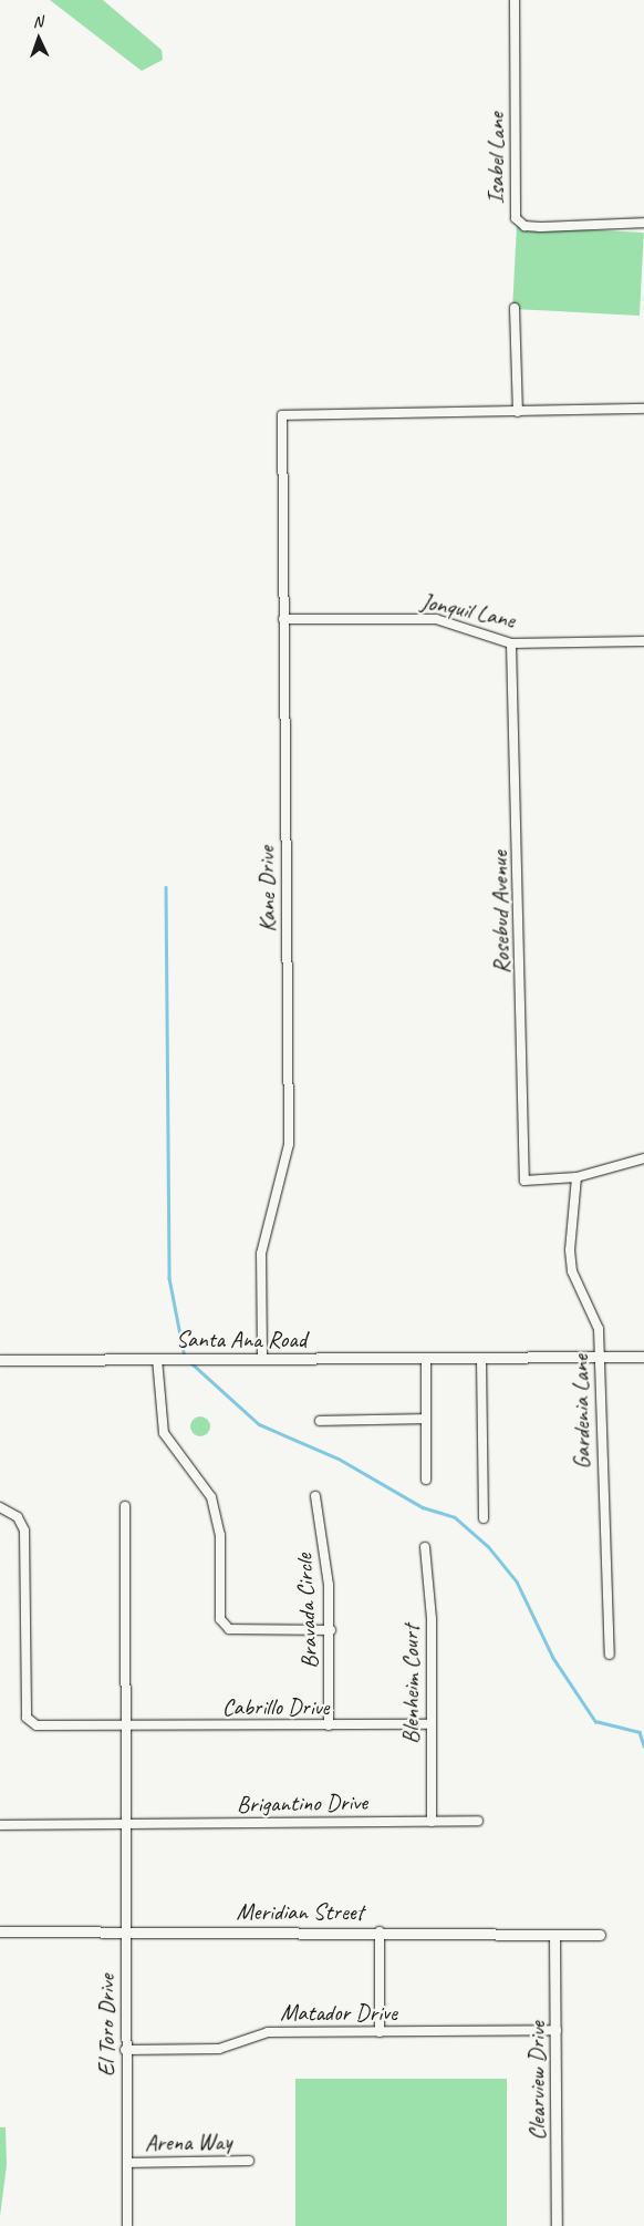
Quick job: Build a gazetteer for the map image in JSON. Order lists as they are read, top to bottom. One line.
{"streets":{"street":["Isabel Lane","Jonquil Lane","Kane Drive","Rosebud Avenue","Santa Ana Road","Gardenia Lane","Bravada Circle","Blenheim Court","Cabrillo Drive","Brigantino Drive","Meridian Street","Matador Drive","El Toro Drive","Clearview Drive","Arena Way"]},"crossings":[["Jonquil Lane","Kane Drive"],["Jonquil Lane","Rosebud Avenue"],["Kane Drive","Santa Ana Road"],["Rosebud Avenue","Gardenia Lane"],["Santa Ana Road","Gardenia Lane"],["Bravada Circle","Cabrillo Drive"],["Blenheim Court","Cabrillo Drive"],["Blenheim Court","Brigantino Drive"],["Brigantino Drive","El Toro Drive"],["Meridian Street","El Toro Drive"],["Meridian Street","Clearview Drive"],["Matador Drive","El Toro Drive"],["Matador Drive","Clearview Drive"],["El Toro Drive","Arena Way"]],"north":"top"}
